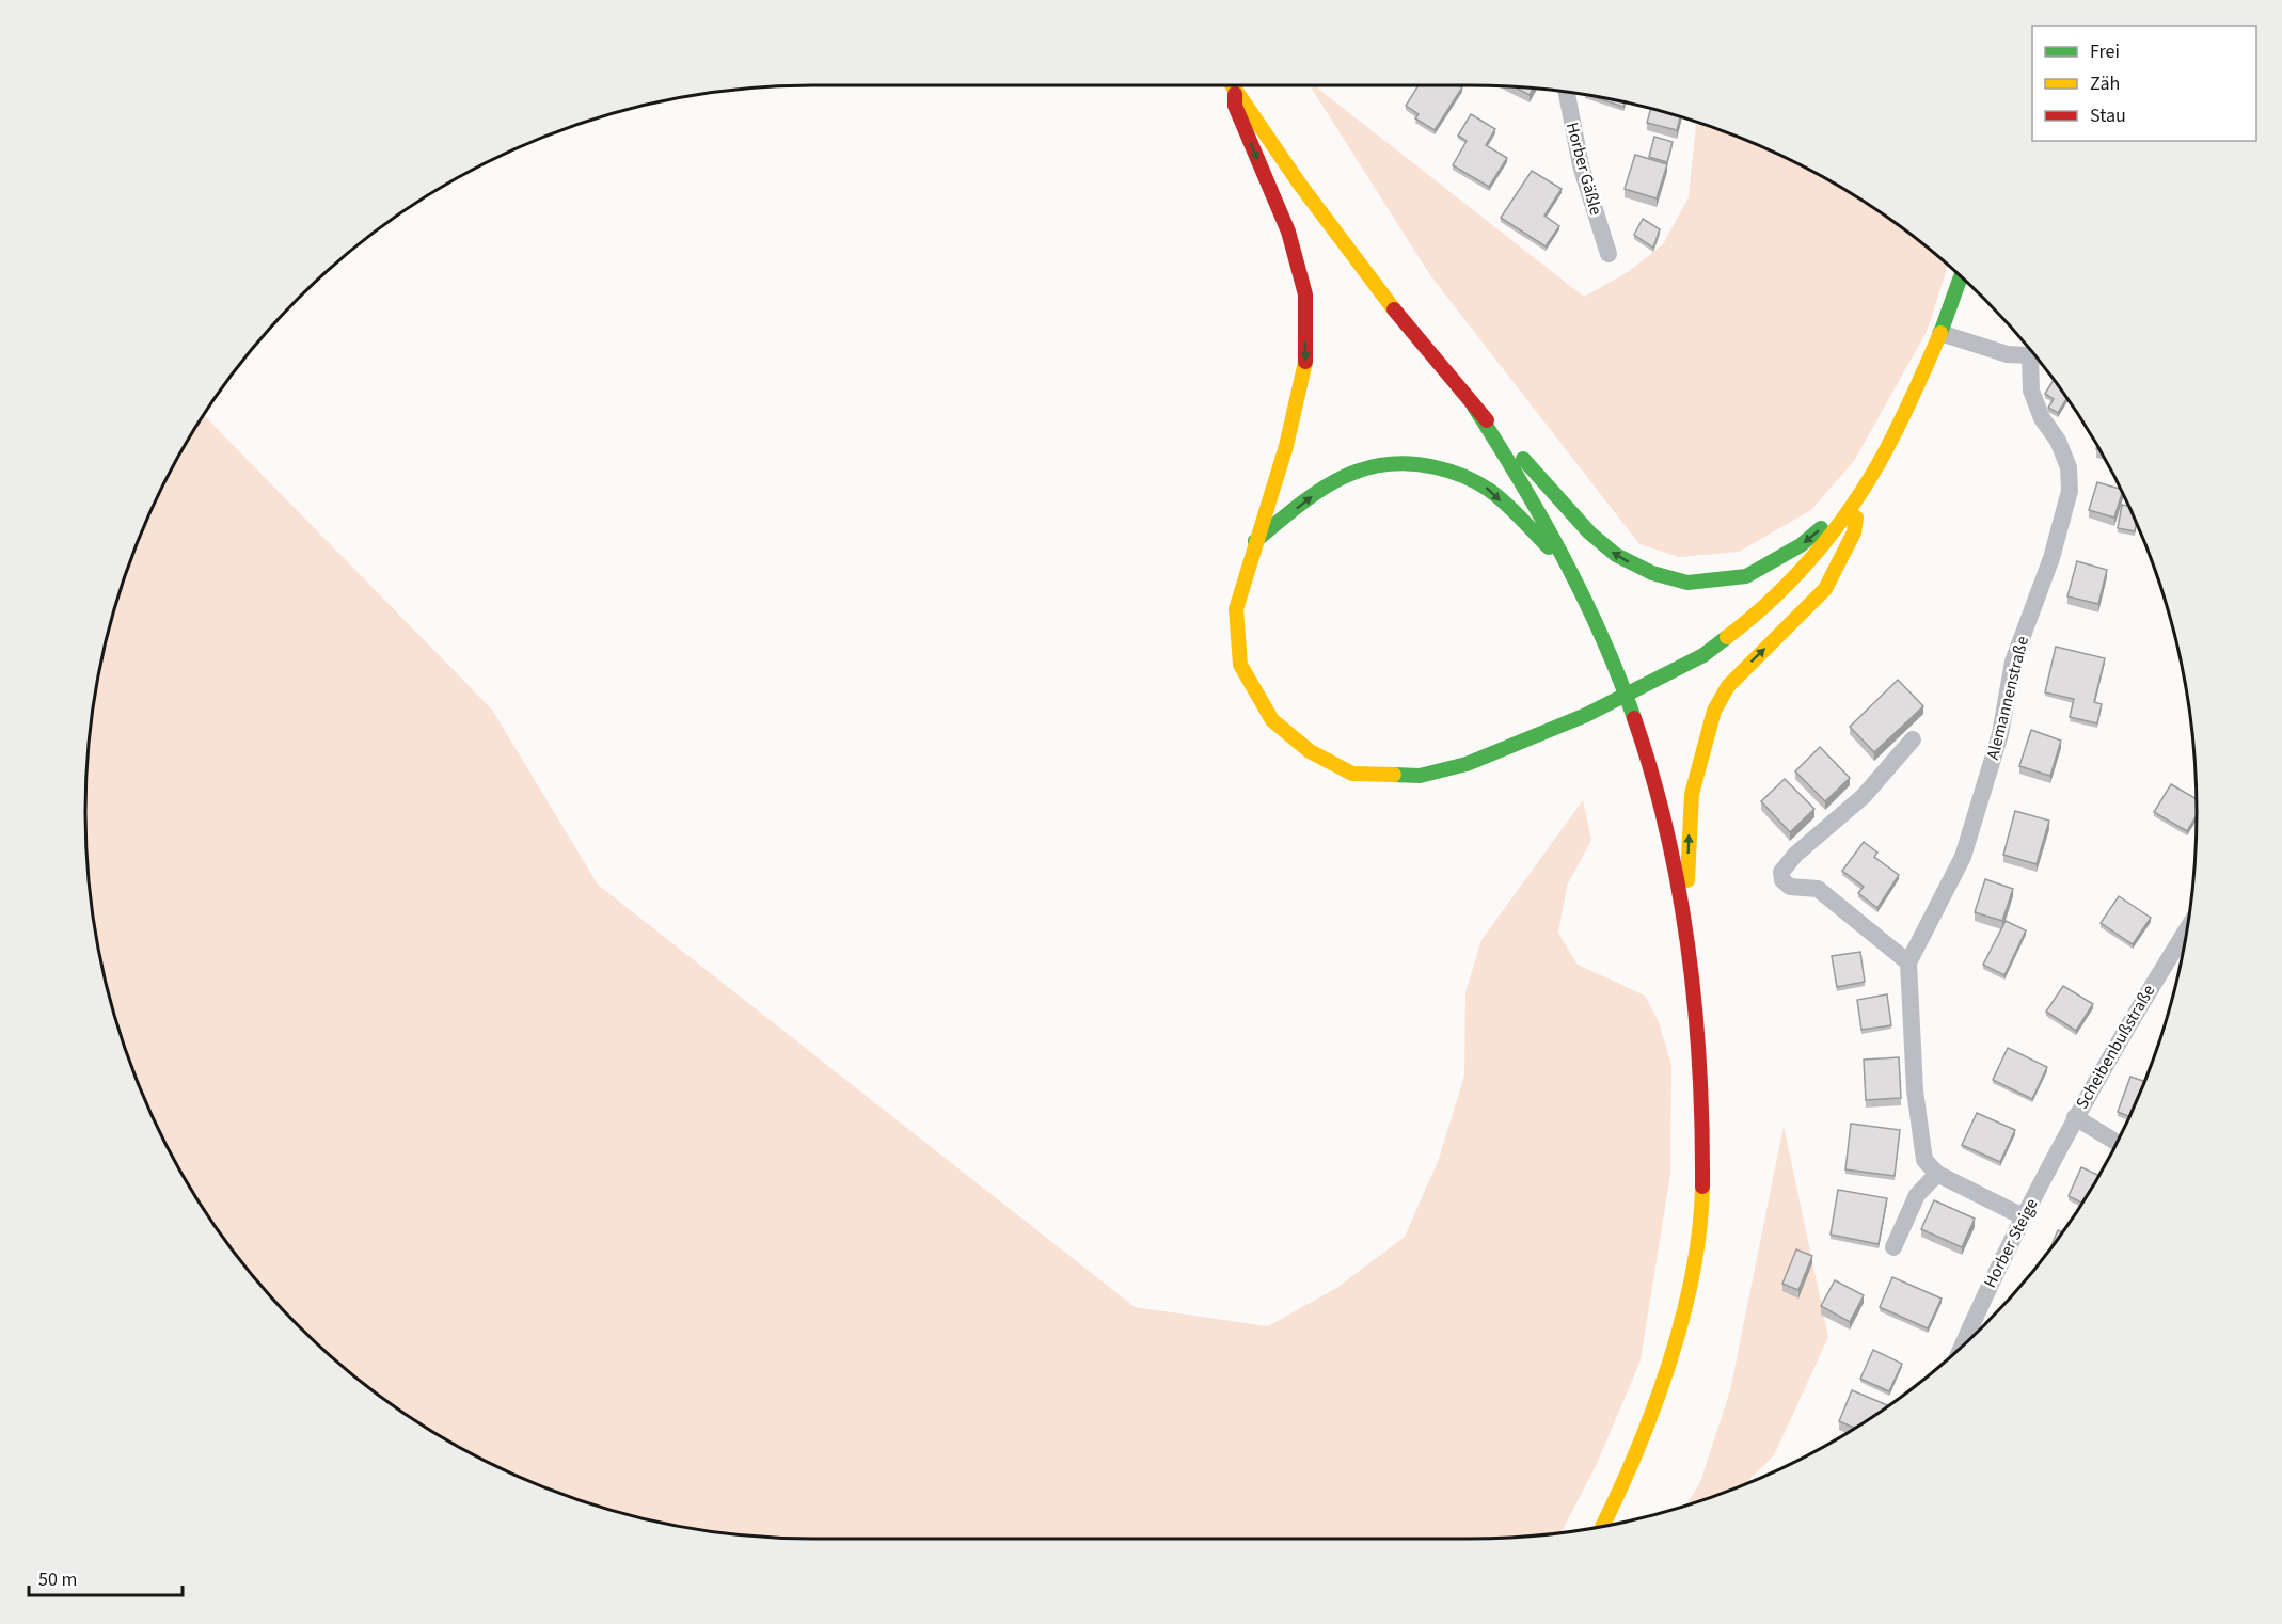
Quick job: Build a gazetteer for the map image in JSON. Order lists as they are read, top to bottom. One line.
{"streets":{"street":["Horber Gäßle","Alemannenstraße","Scheibenbußstraße","Horber Steige"]},"crossings":[["Scheibenbußstraße","Horber Steige"]],"legend":["Frei","Zäh","Stau"],"scale_bar":"50 m"}
